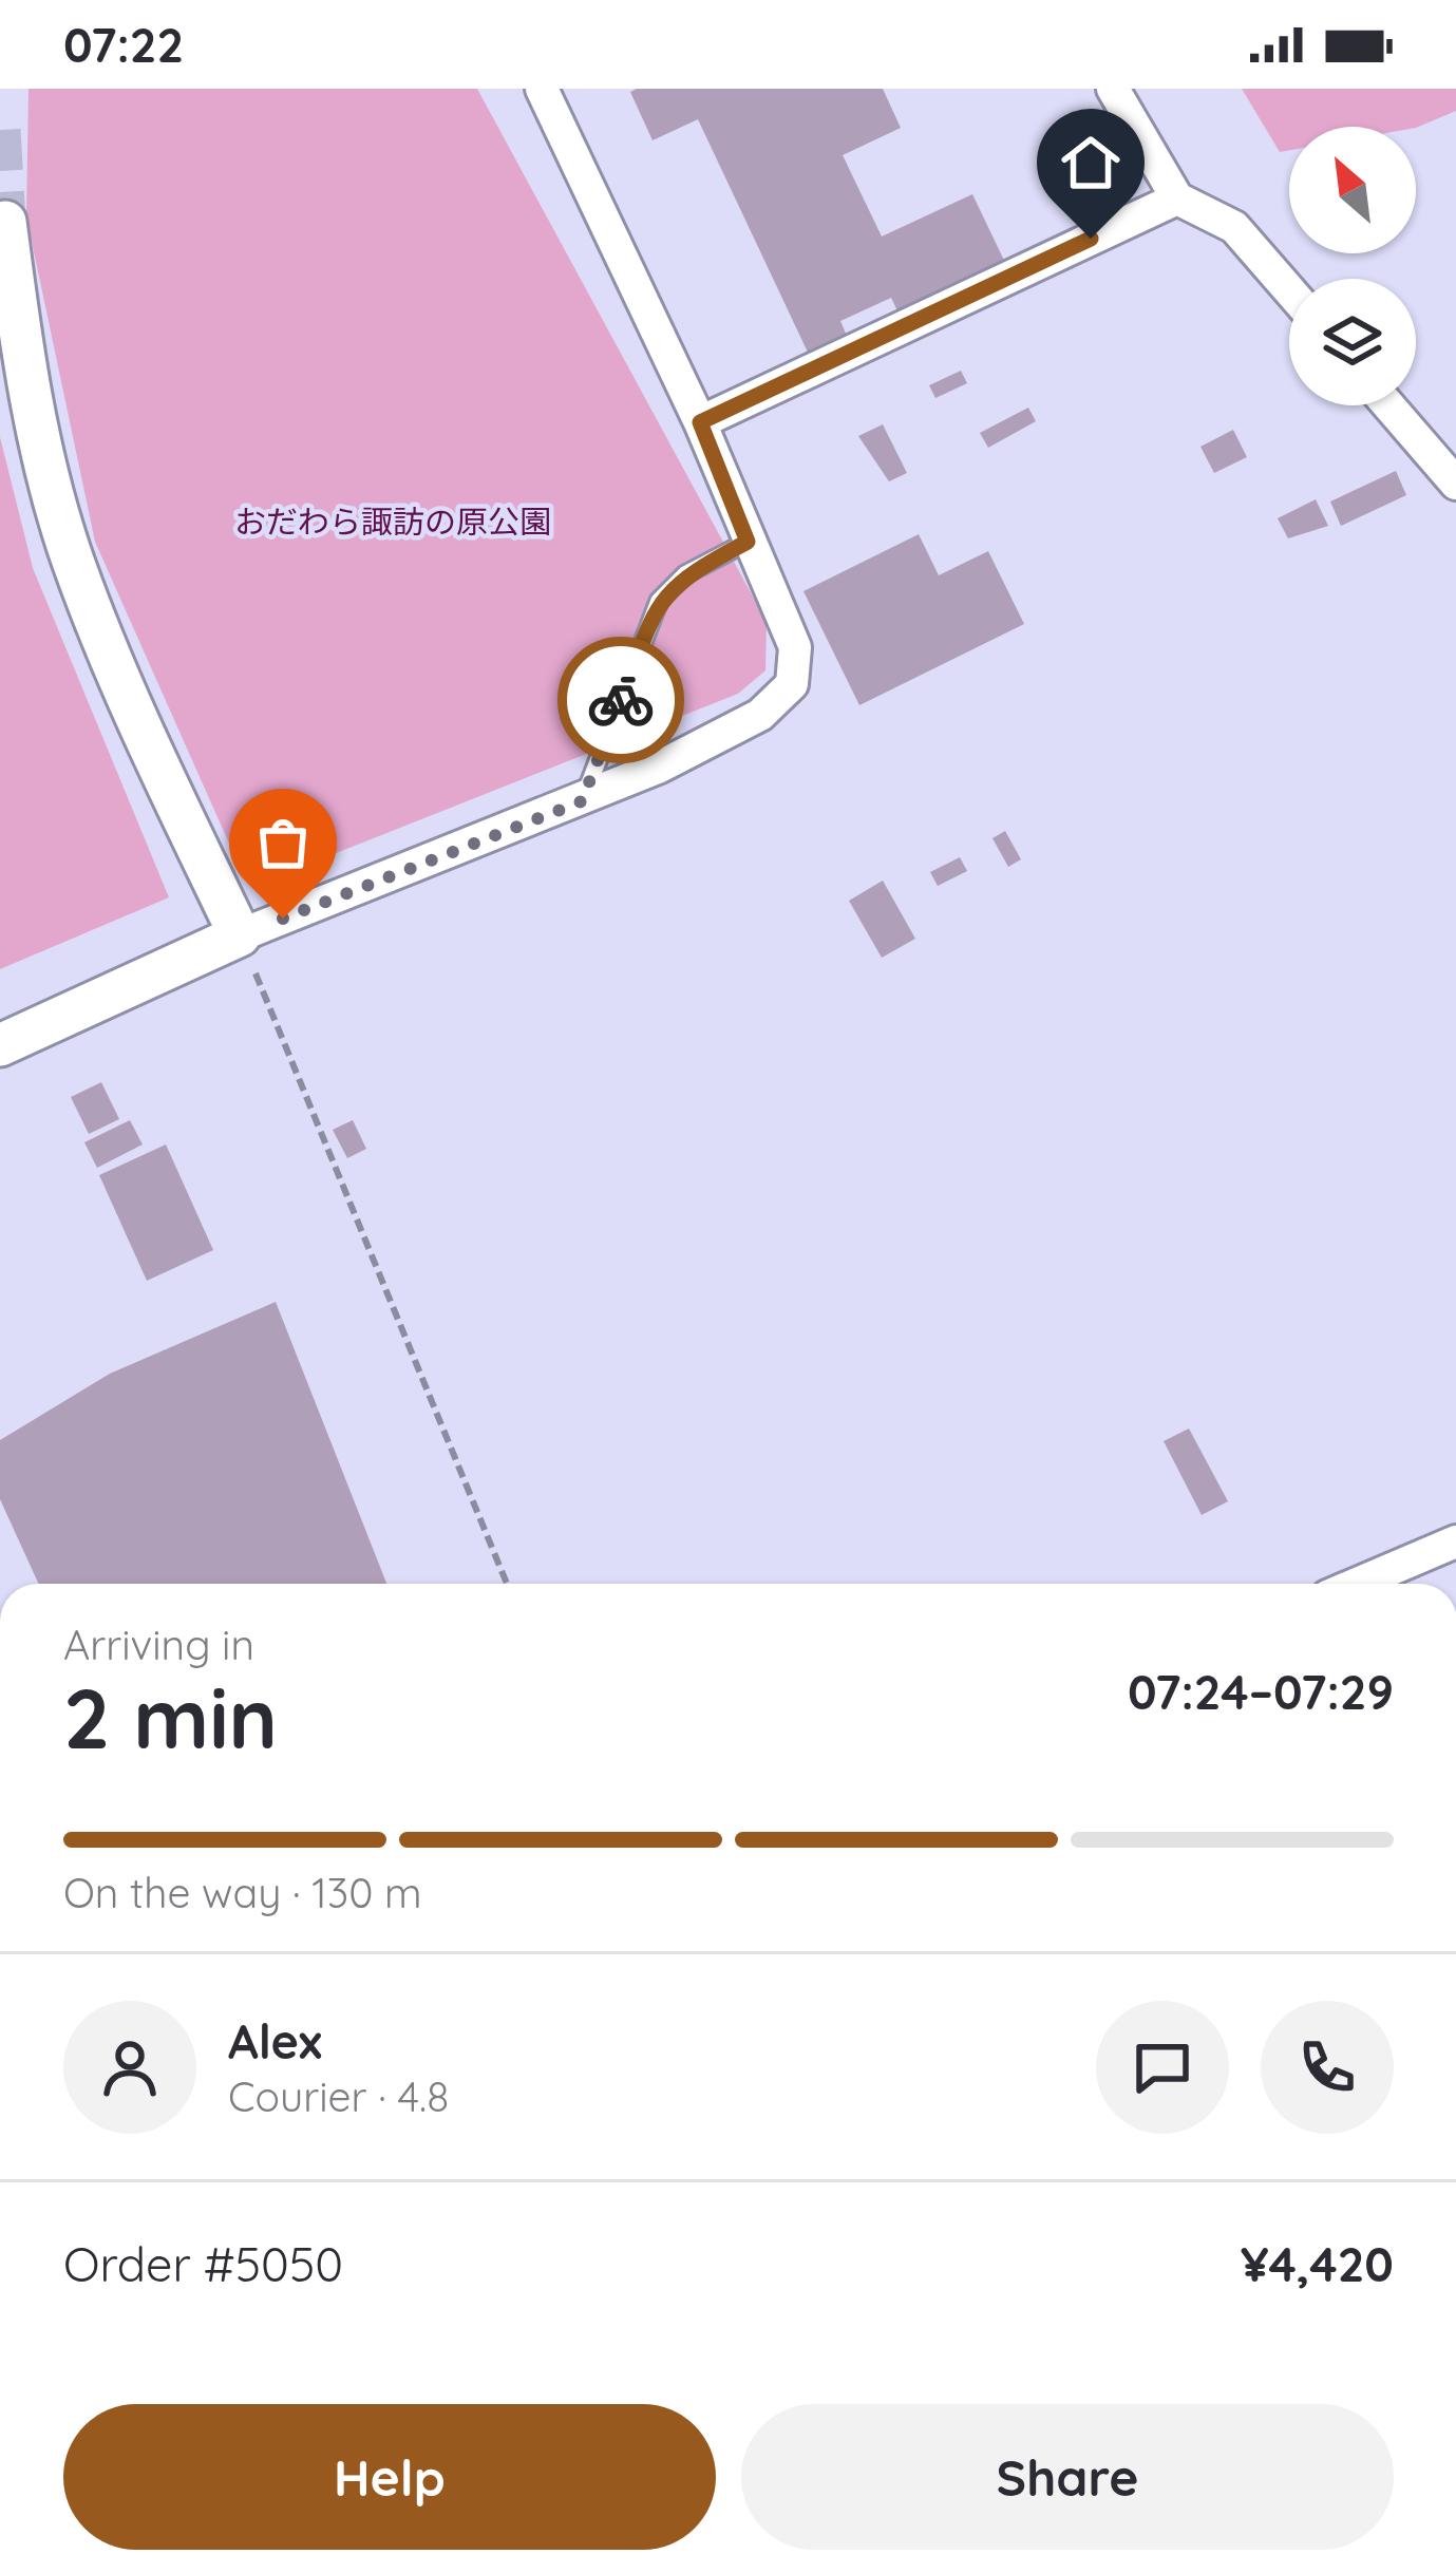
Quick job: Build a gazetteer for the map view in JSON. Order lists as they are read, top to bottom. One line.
{"parks":["おだわら諏訪の原公園"],"north":"top left","page":{"status":"07:22","heading":["2 min","Arriving in","07:24–07:29"],"panel":["Alex","Courier · 4.8","Order #5050","¥4,420"],"bar":"On the way · 130 m","buttons":["Help","Share"]}}
